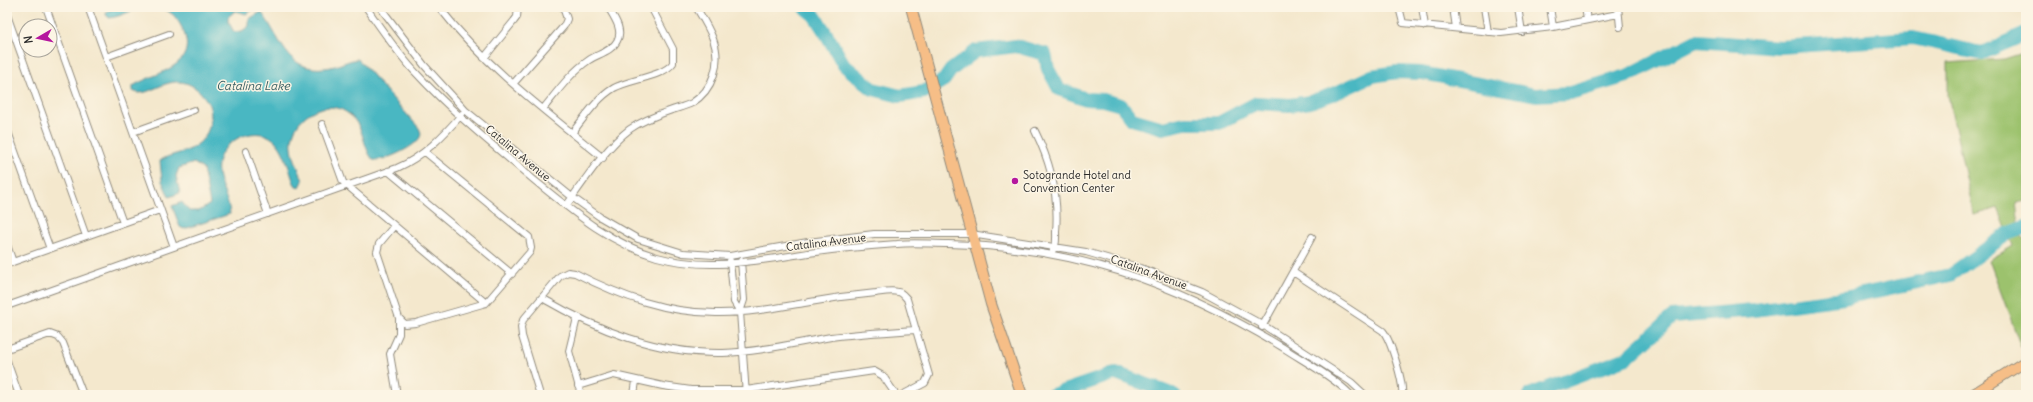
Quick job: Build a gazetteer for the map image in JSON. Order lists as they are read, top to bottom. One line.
{"streets":{"street":["Catalina Avenue"]},"water":["Catalina Lake"],"places":["Sotogrande Hotel and Convention Center"],"north":"left"}
